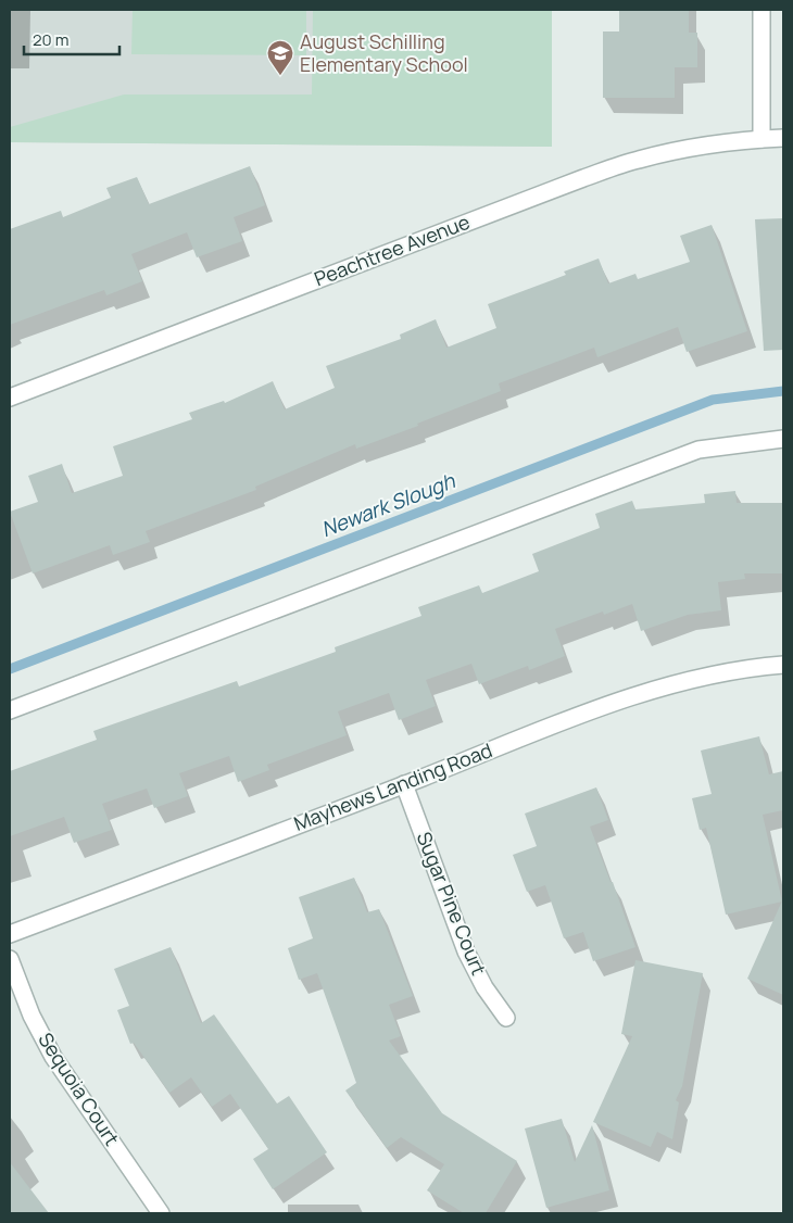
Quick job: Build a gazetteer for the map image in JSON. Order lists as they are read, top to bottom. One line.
{"streets":{"street":["Peachtree Avenue","Mayhews Landing Road","Sugar Pine Court","Sequoia Court"]},"crossings":[["Mayhews Landing Road","Sugar Pine Court"]],"water":["Newark Slough"],"places":{"school or university":["August Schilling Elementary School"]},"scale_bar":"20 m"}
